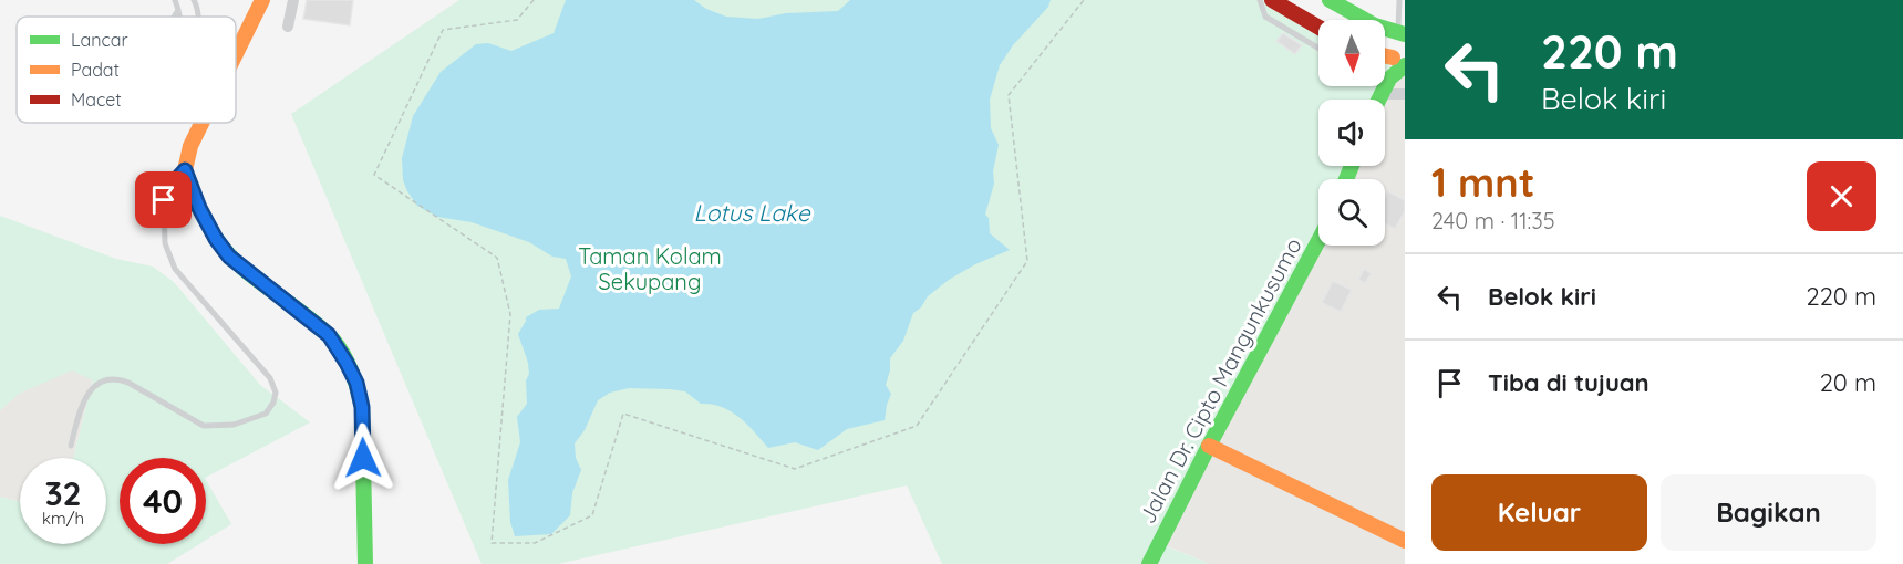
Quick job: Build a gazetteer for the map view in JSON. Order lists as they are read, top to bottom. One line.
{"streets":{"main road":["Jalan Dr. Cipto Mangunkusumo"]},"water":["Lotus Lake"],"parks":["Taman Kolam Sekupang"],"legend":["Lancar","Padat","Macet"],"north":"bottom","page":{"turn":["220 m","Belok kiri"],"heading":["1 mnt","240 m · 11:35"],"list":[{"name":"Belok kiri","value":"220 m"},{"name":"Tiba di tujuan","value":"20 m"}],"speed":"32 km/h","limit":"40","buttons":["Keluar","Bagikan"]}}
